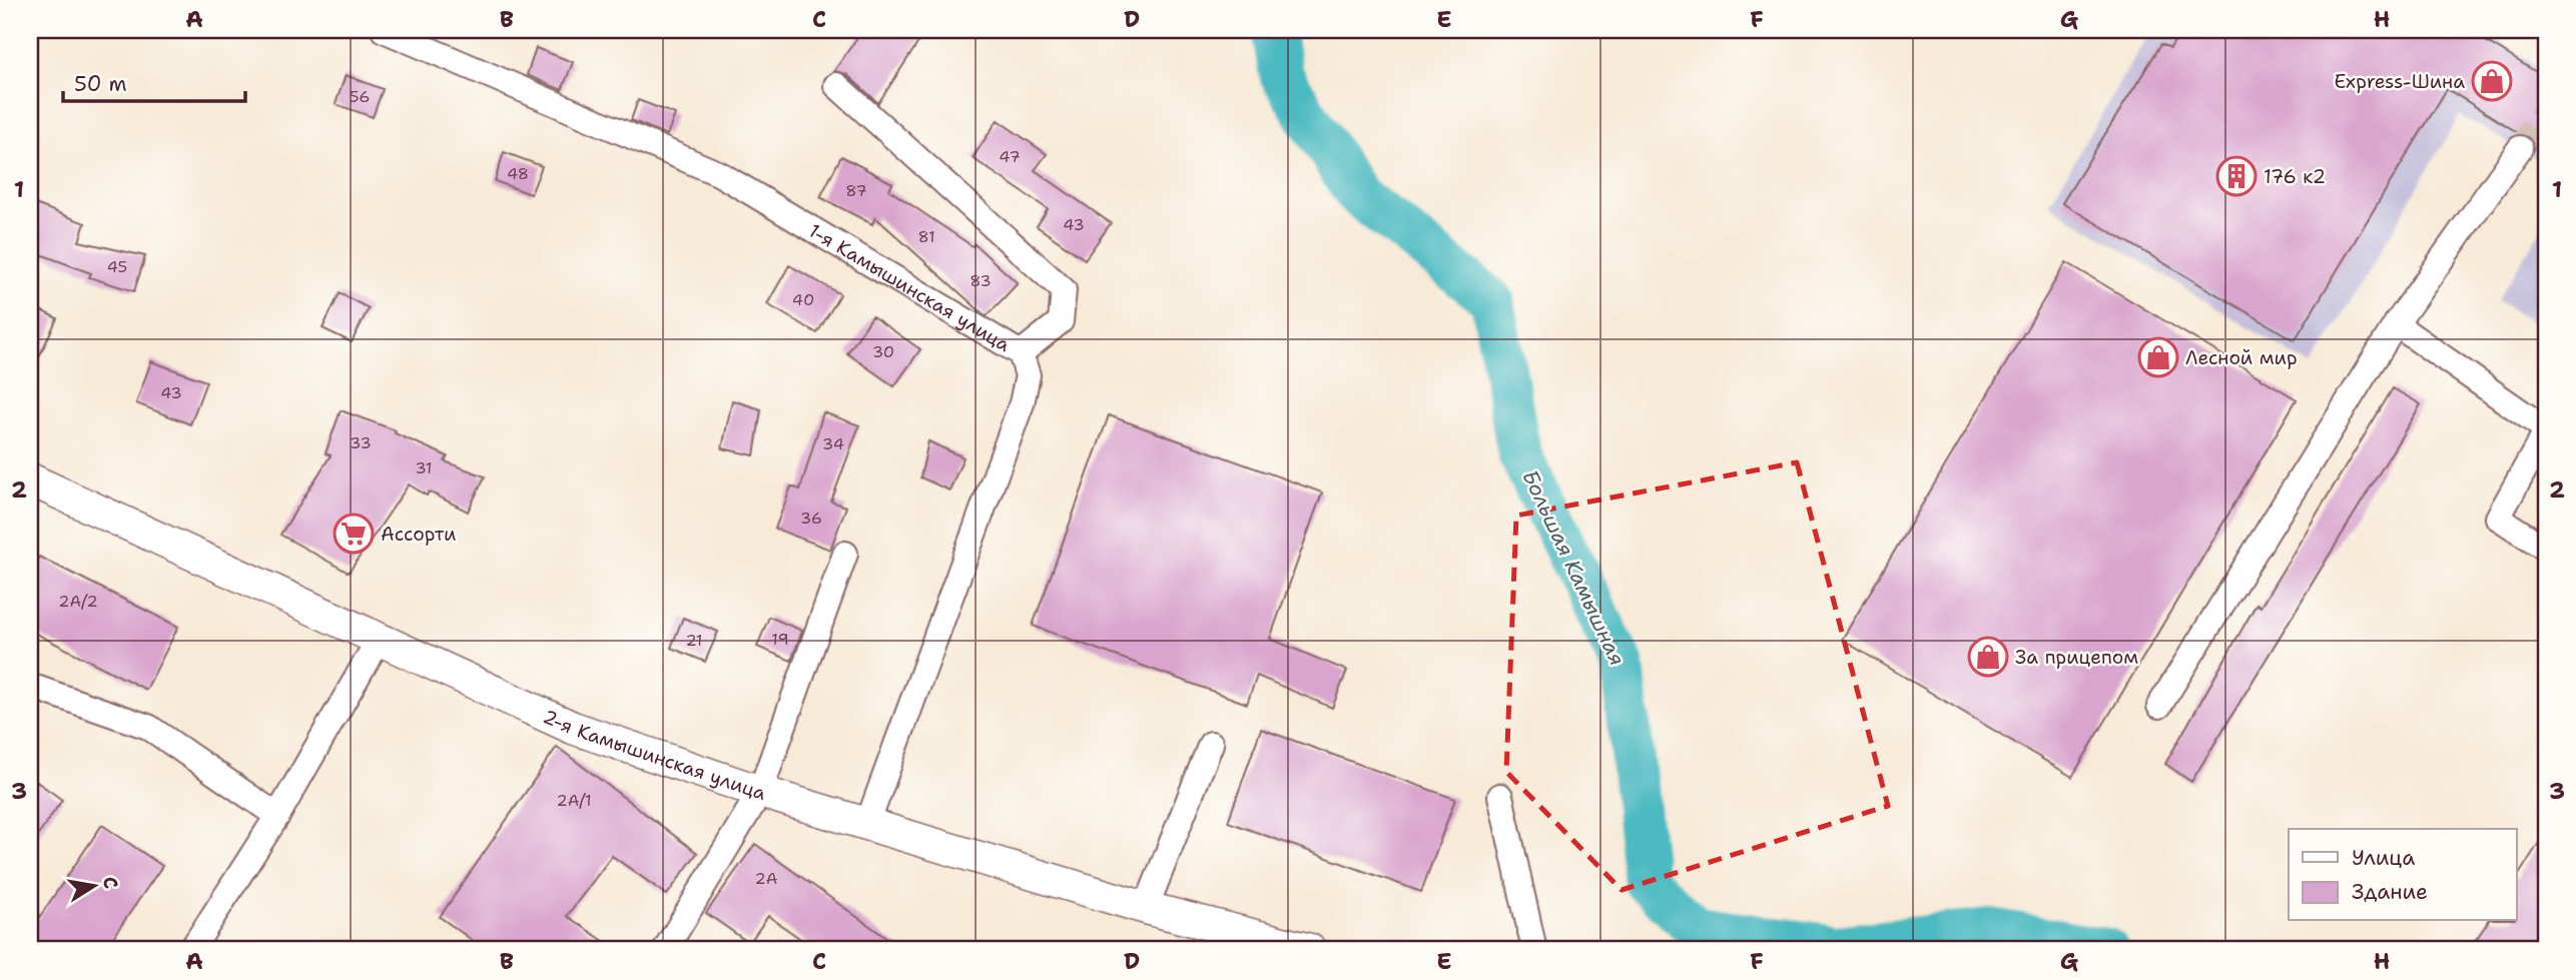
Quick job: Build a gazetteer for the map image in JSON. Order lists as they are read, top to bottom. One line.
{"streets":{"main road":["2-я Камышинская улица"],"street":["1-я Камышинская улица"]},"crossings":[["1-я Камышинская улица","2-я Камышинская улица"]],"water":["Большая Камышная"],"places":{"shop":["Express-Шина","Лесной мир","За прицепом"],"building":["176 к2"],"supermarket":["Ассорти"]},"house_numbers":["56","47","48","87","43","81","45","83","40","30","43","33","34","31","36","2А/2","19","21","2А/1","2А"],"legend":["Улица","Здание"],"scale_bar":"50 m","north":"right","grid":{"columns":["A","B","C","D","E","F","G","H"],"rows":["1","2","3"]}}
